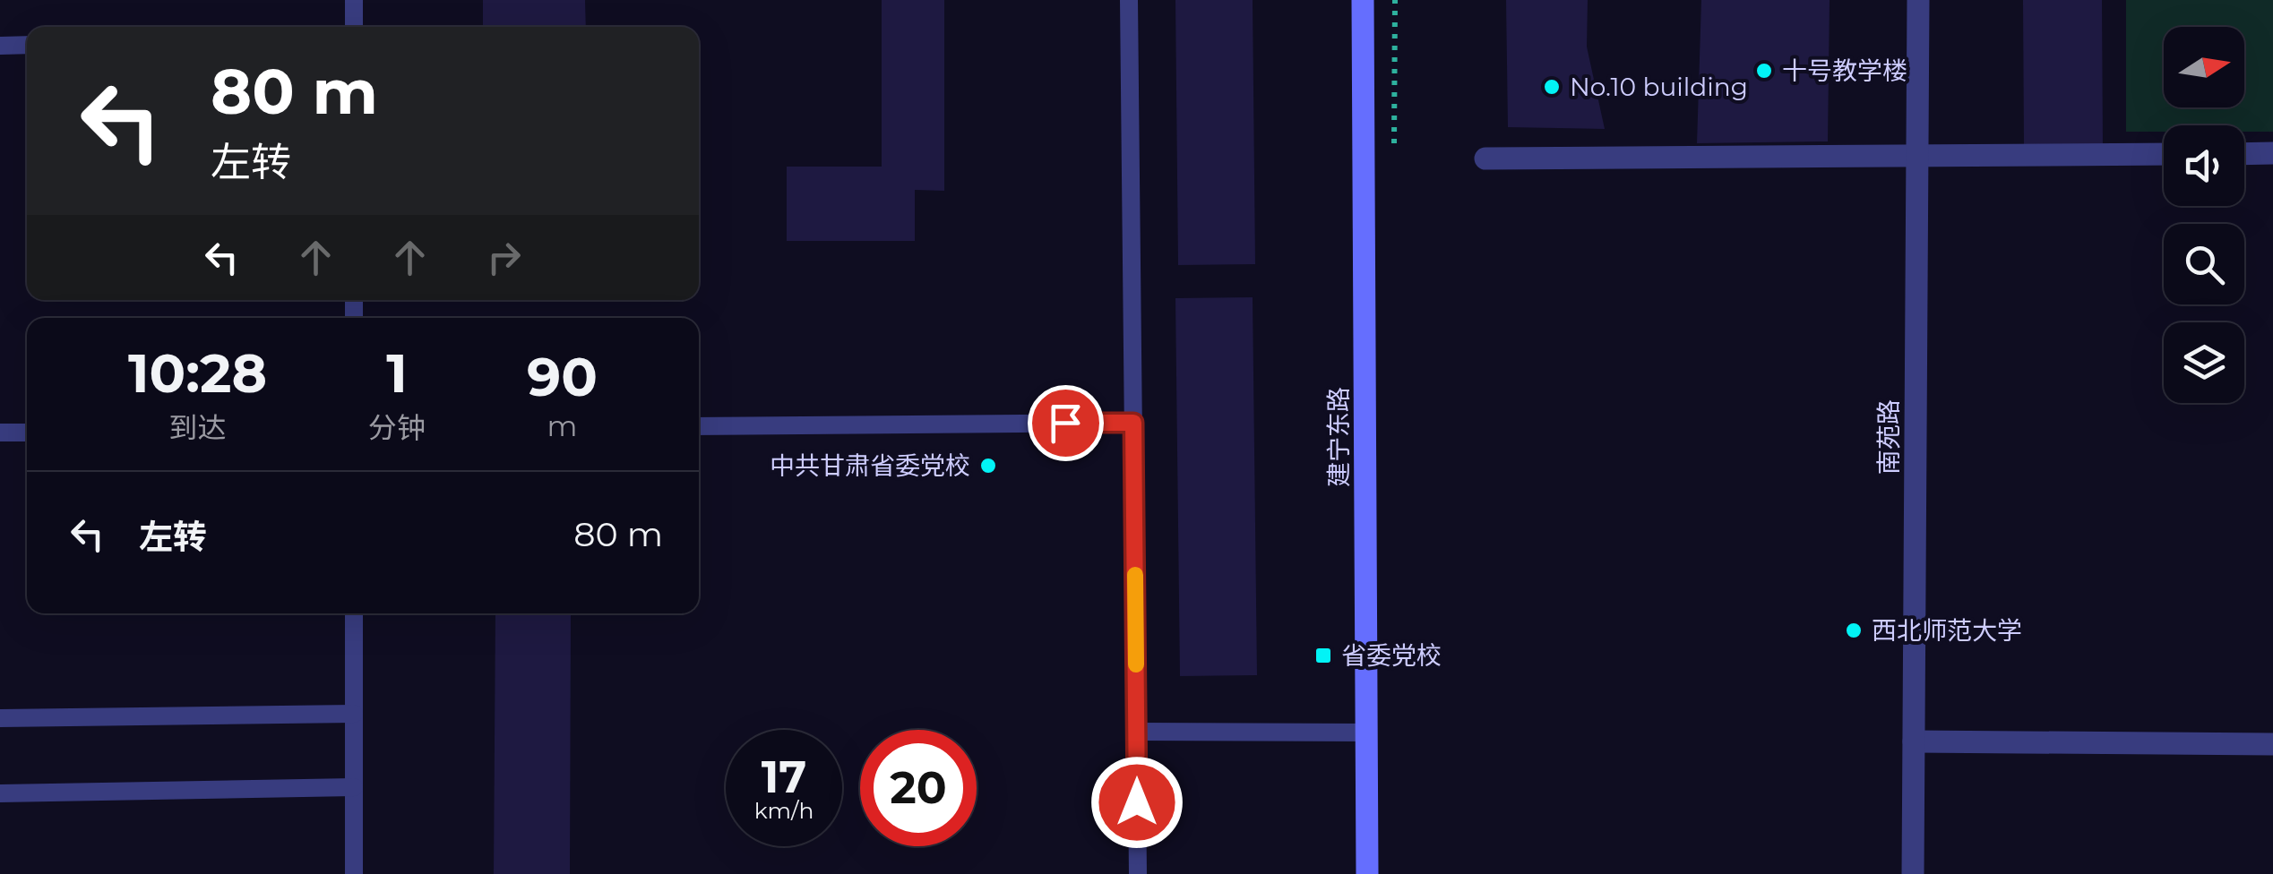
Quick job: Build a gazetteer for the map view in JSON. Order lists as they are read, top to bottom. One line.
{"streets":{"main road":["建宁东路"],"street":["南苑路"]},"places":{"other":["十号教学楼","No.10 building","中共甘肃省委党校","西北师范大学"],"transit":["省委党校"]},"north":"right","page":{"turn":["80 m","左转"],"eta":["10:28","到达","1","分钟","90","m"],"list":[{"name":"左转","value":"80 m"}],"speed":"17 km/h","limit":"20"}}
